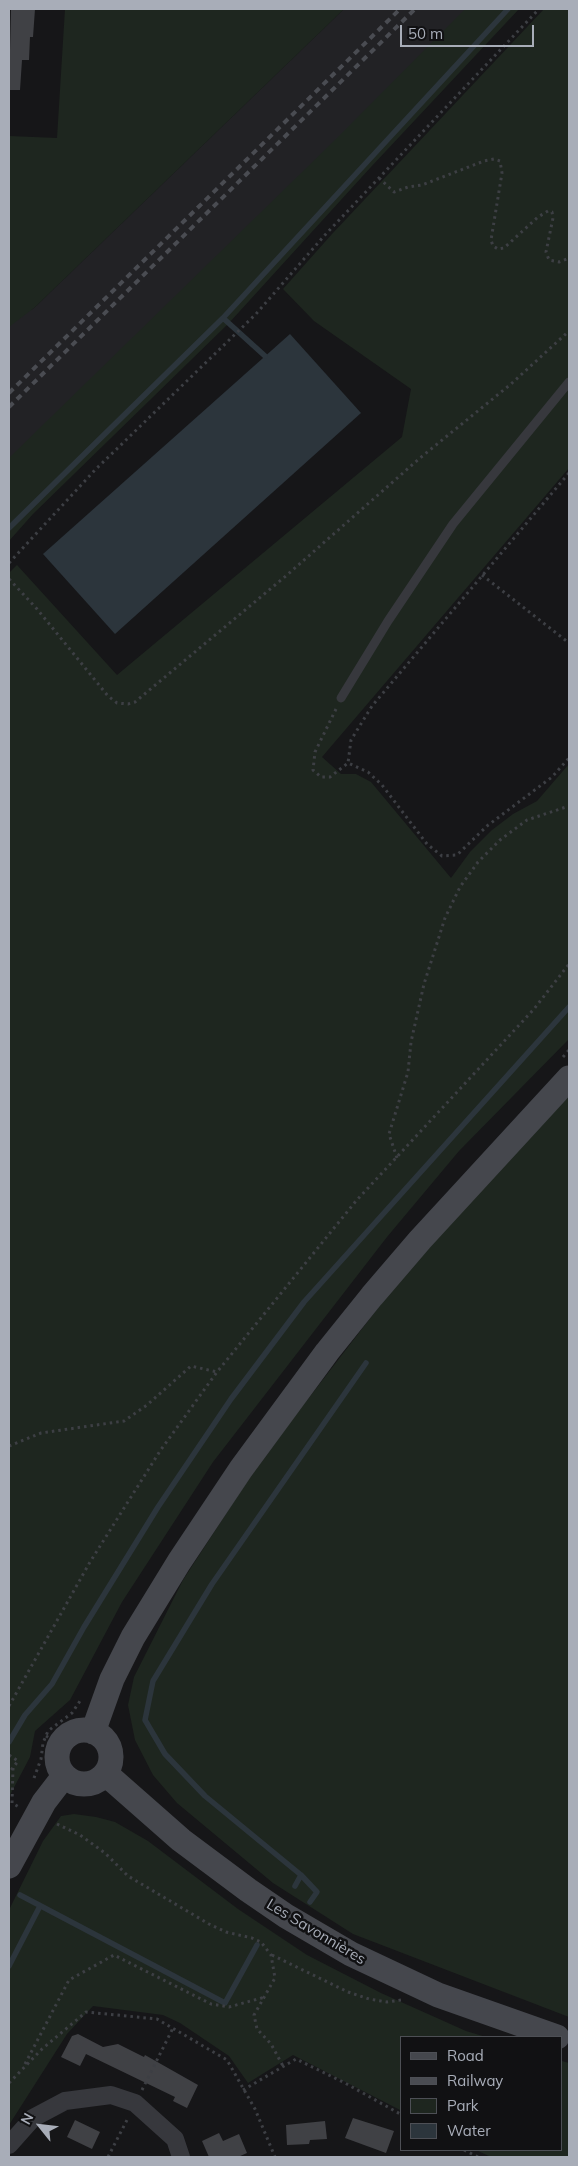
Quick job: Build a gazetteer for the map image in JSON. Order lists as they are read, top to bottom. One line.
{"streets":{"main road":["Les Savonnières"]},"legend":["Road","Railway","Park","Water"],"scale_bar":"50 m","north":"top left"}
